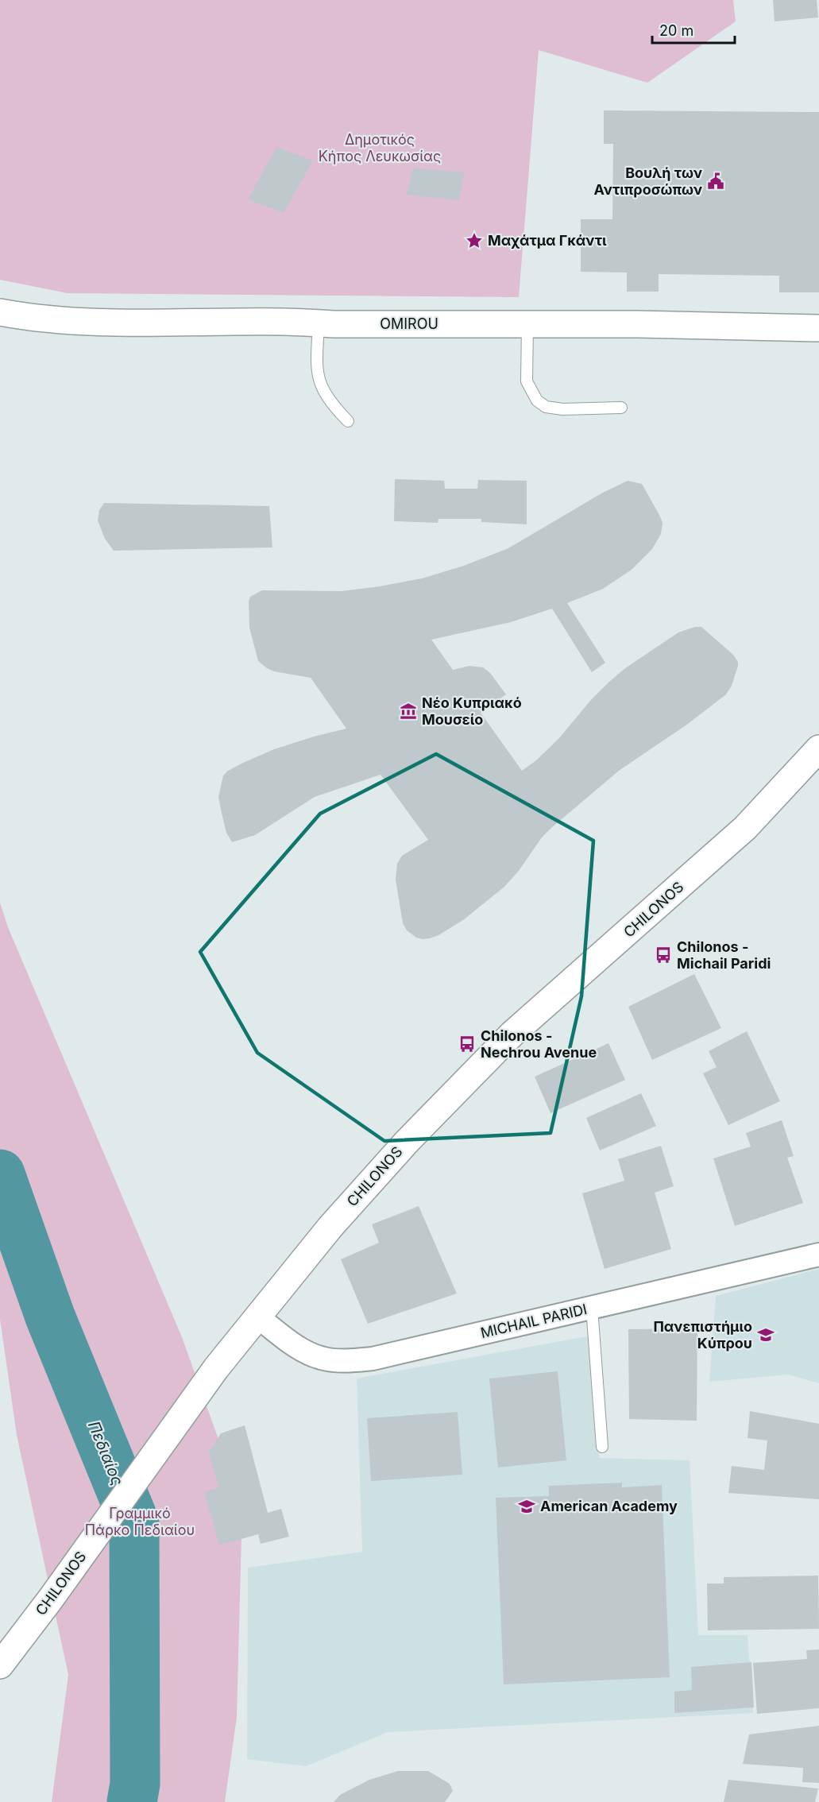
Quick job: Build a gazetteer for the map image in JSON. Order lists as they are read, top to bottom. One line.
{"streets":{"main road":["OMIROU","CHILONOS"],"street":["MICHAIL PARIDI"]},"crossings":[["CHILONOS","MICHAIL PARIDI"]],"water":["Πεδιαίος"],"parks":["Δημοτικός Κήπος Λευκωσίας","Γραμμικό Πάρκο Πεδιαίου"],"places":{"public building":["Βουλή των Αντιπροσώπων"],"place":["Μαχάτμα Γκάντι"],"museum":["Νέο Κυπριακό Μουσείο"],"bus stop":["Chilonos - Michail Paridi","Chilonos - Nechrou Avenue"],"school or university":["Πανεπιστήμιο Κύπρου","American Academy"]},"scale_bar":"20 m"}
